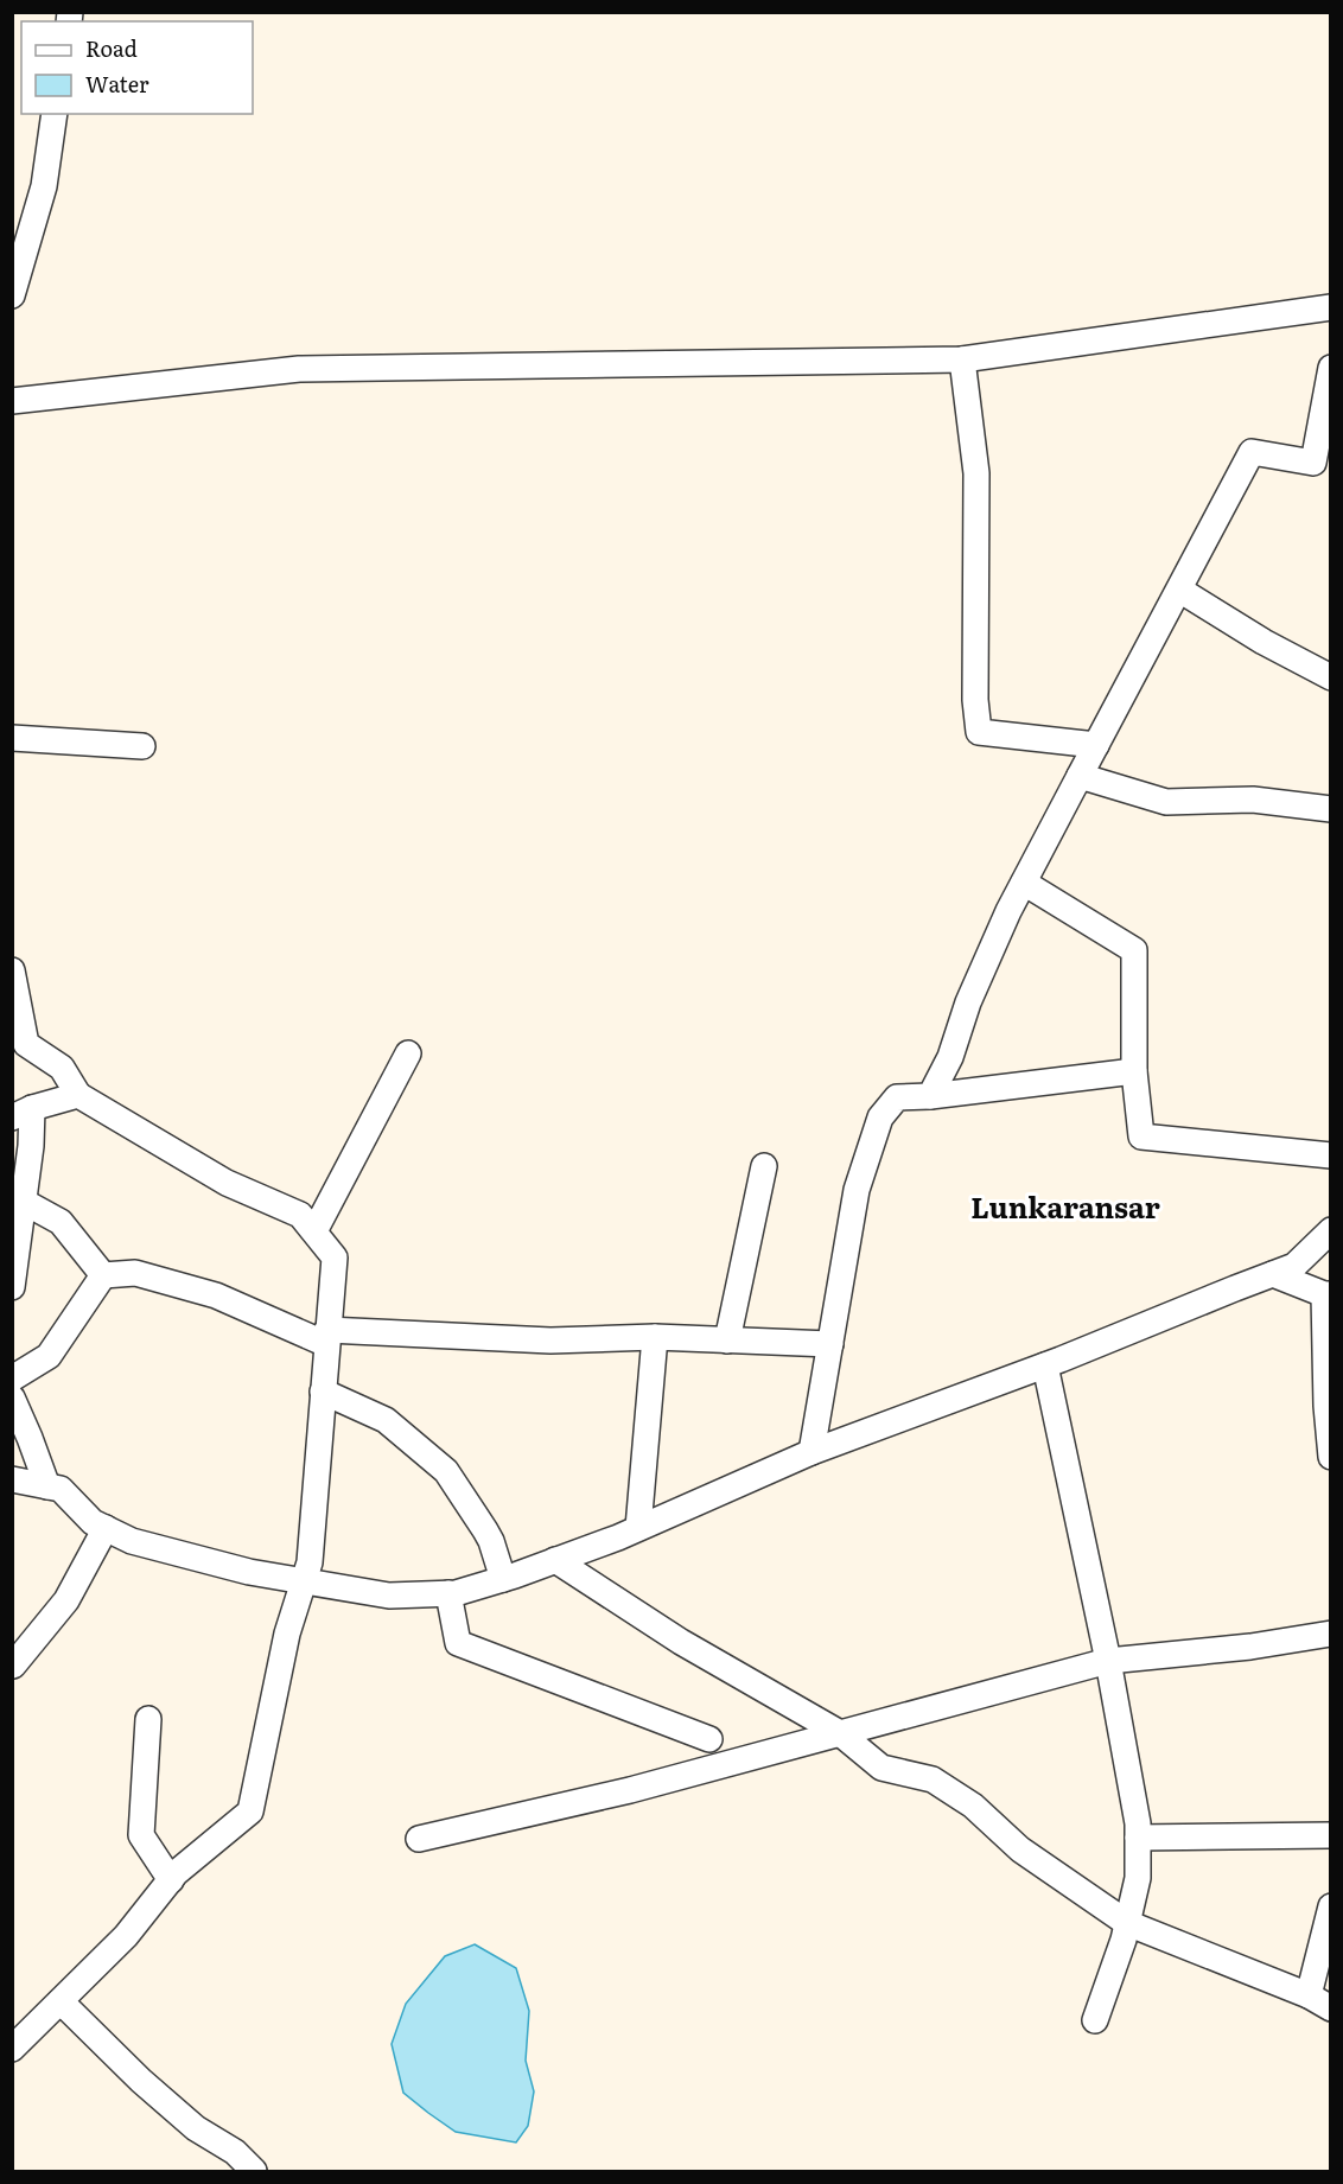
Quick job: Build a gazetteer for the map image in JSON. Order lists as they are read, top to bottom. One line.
{"districts":["Lunkaransar"],"legend":["Road","Water"]}
